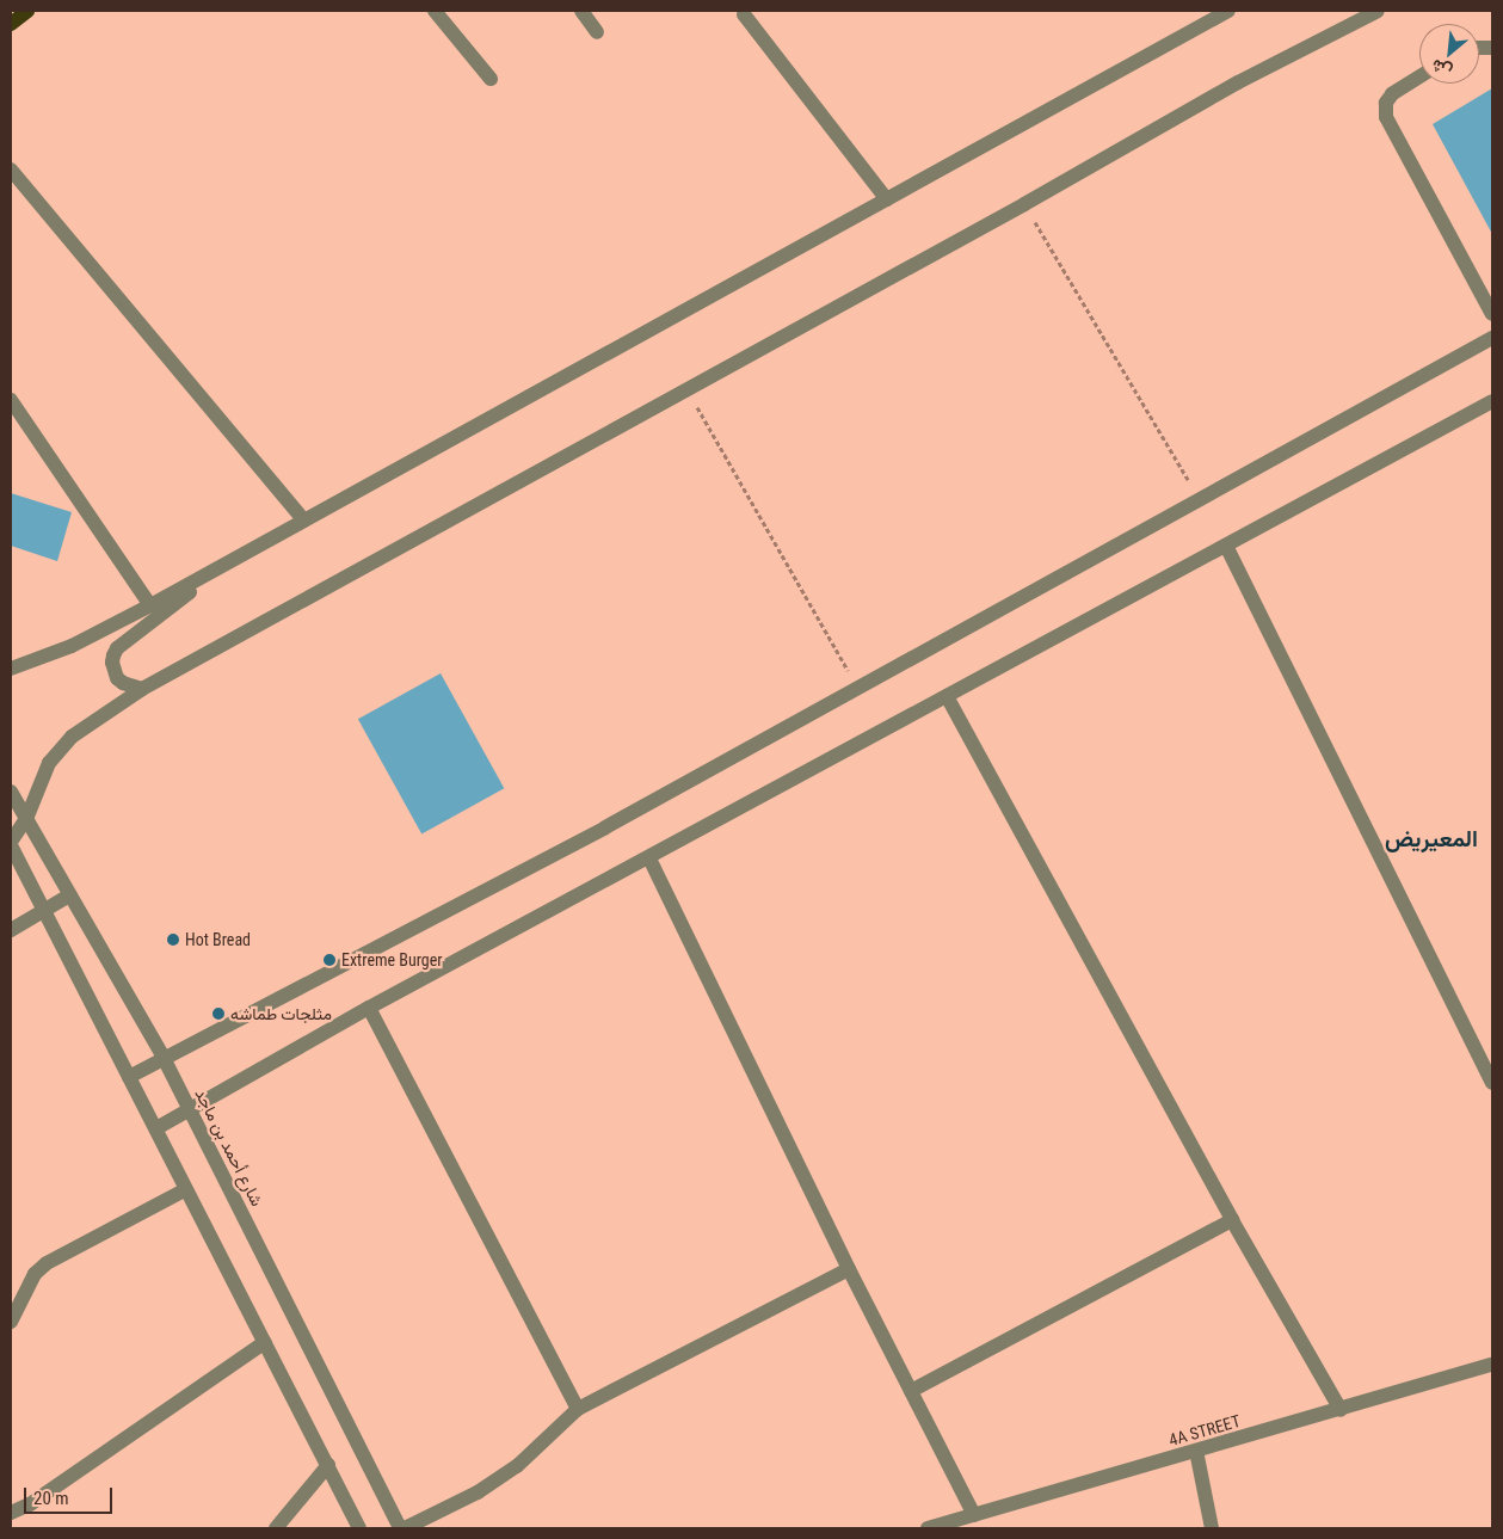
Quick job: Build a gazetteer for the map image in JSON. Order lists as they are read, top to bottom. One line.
{"streets":{"street":["شارع أحمد بن ماجد","4A STREET"]},"districts":["المعيريض"],"places":["Hot Bread","Extreme Burger","مثلجات طماشه"],"scale_bar":"20 m","north":"bottom left"}
